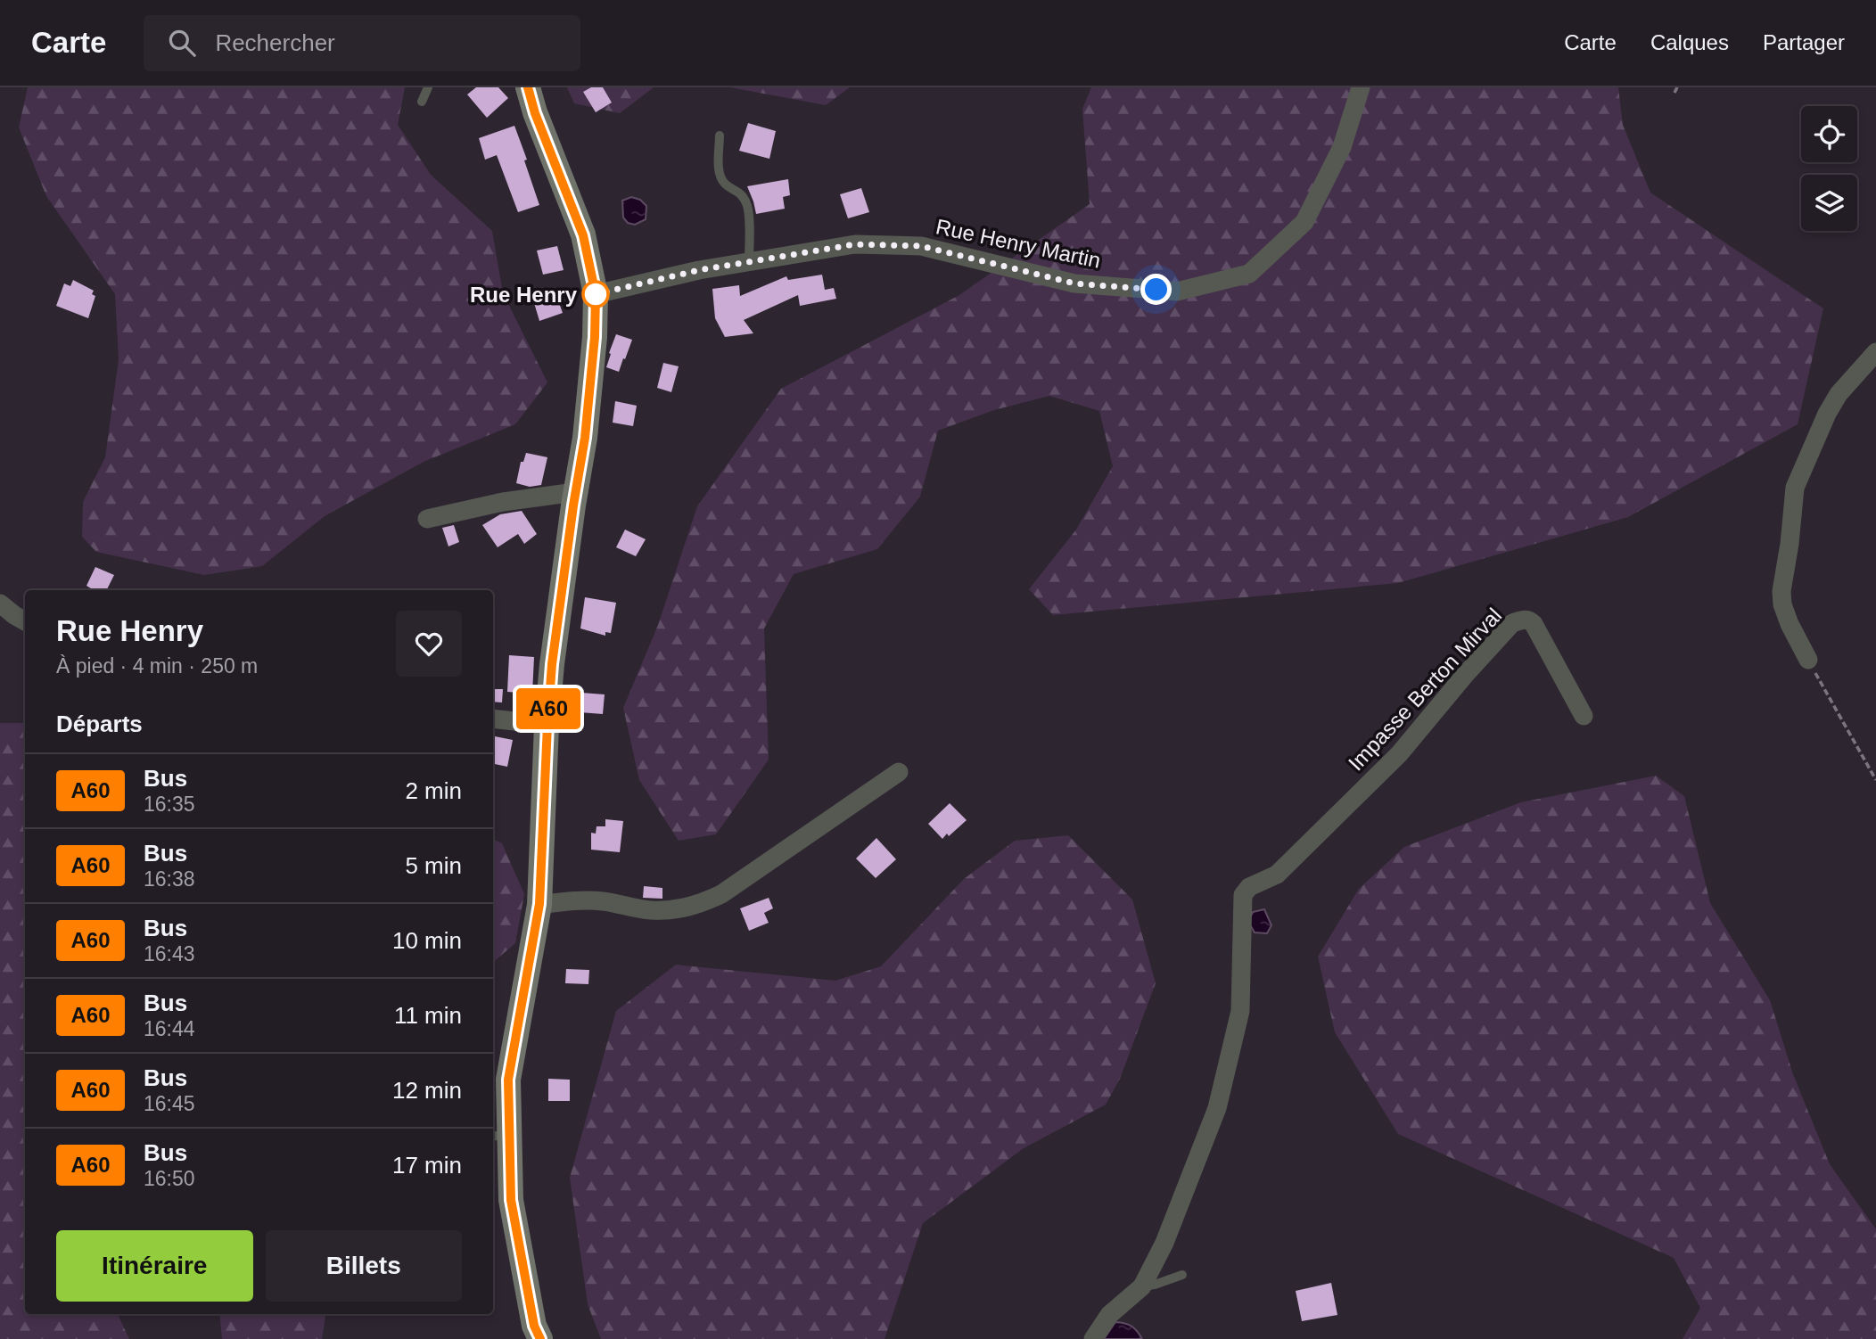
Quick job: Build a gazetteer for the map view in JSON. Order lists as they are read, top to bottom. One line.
{"streets":{"street":["Rue Henry Martin","Impasse Berton Mirval"]},"places":["Rue Henry"],"lines":["bus line A60"],"page":{"header":"Carte","search":"Rechercher","nav":["Carte","Calques","Partager"],"on_map":"A60","heading":[["Rue Henry","À pied · 4 min · 250 m"],"Départs"],"list":[{"mark":"A60","name":"Bus","note":"16:35","value":"2 min"},{"mark":"A60","name":"Bus","note":"16:38","value":"5 min"},{"mark":"A60","name":"Bus","note":"16:43","value":"10 min"},{"mark":"A60","name":"Bus","note":"16:44","value":"11 min"},{"mark":"A60","name":"Bus","note":"16:45","value":"12 min"},{"mark":"A60","name":"Bus","note":"16:50","value":"17 min"}],"buttons":["Itinéraire","Billets"]}}
